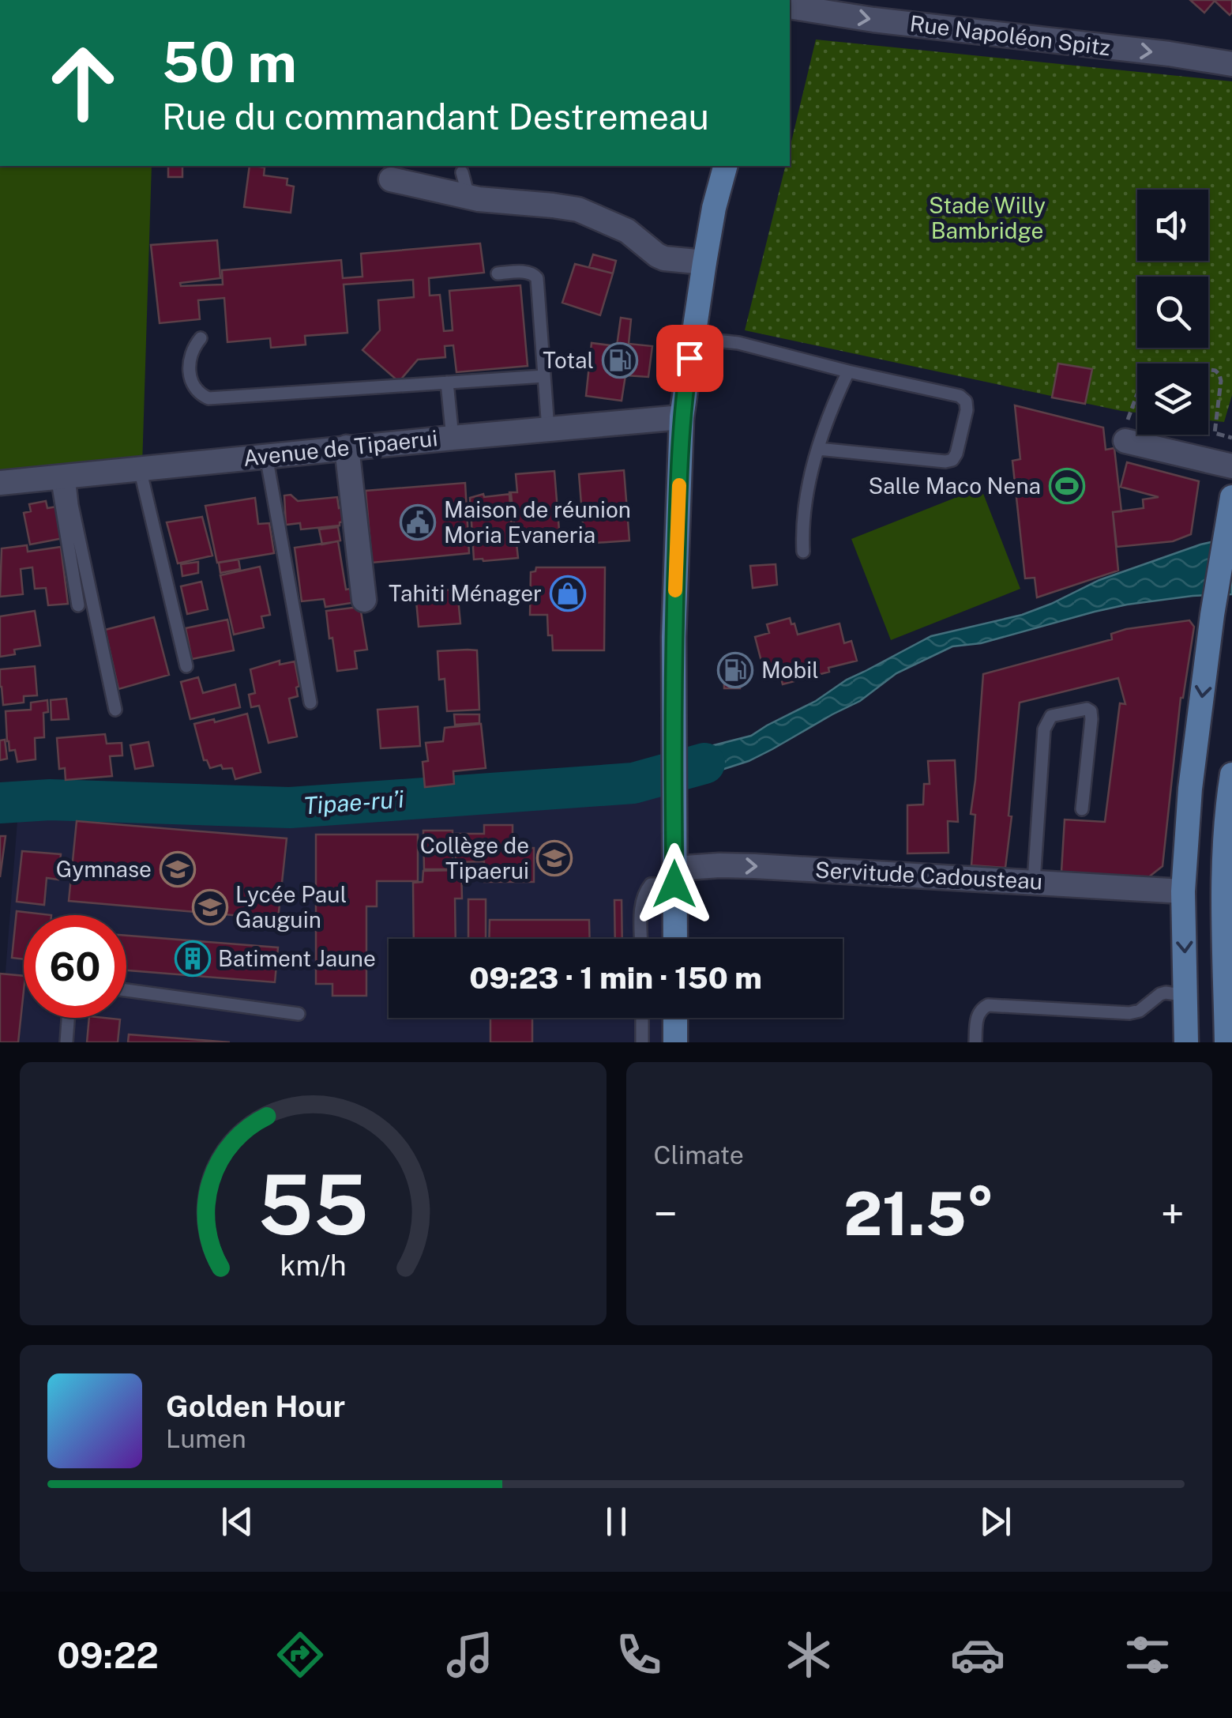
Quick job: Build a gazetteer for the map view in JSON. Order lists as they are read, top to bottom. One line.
{"streets":{"street":["Rue Napoléon Spitz","Avenue de Tipaerui","Servitude Cadousteau"]},"one_way":["Rue Napoléon Spitz","Servitude Cadousteau"],"water":["Tipae-ru’i"],"parks":["Stade Willy Bambridge"],"places":{"fuel station":["Total","Mobil"],"sports":["Salle Maco Nena"],"public building":["Maison de réunion Moria Evaneria"],"shop":["Tahiti Ménager"],"school or university":["Collège de Tipaerui","Gymnase","Lycée Paul Gauguin"],"building":["Batiment Jaune"]},"page":{"turn":["50 m","Rue du commandant Destremeau"],"limit":"60","trip":"09:23 · 1 min · 150 m","tile":"Climate","heat":["−","21.5°","+"],"song":["Golden Hour","Lumen"],"tabs":"09:22","gauge":["55","km/h"]}}
